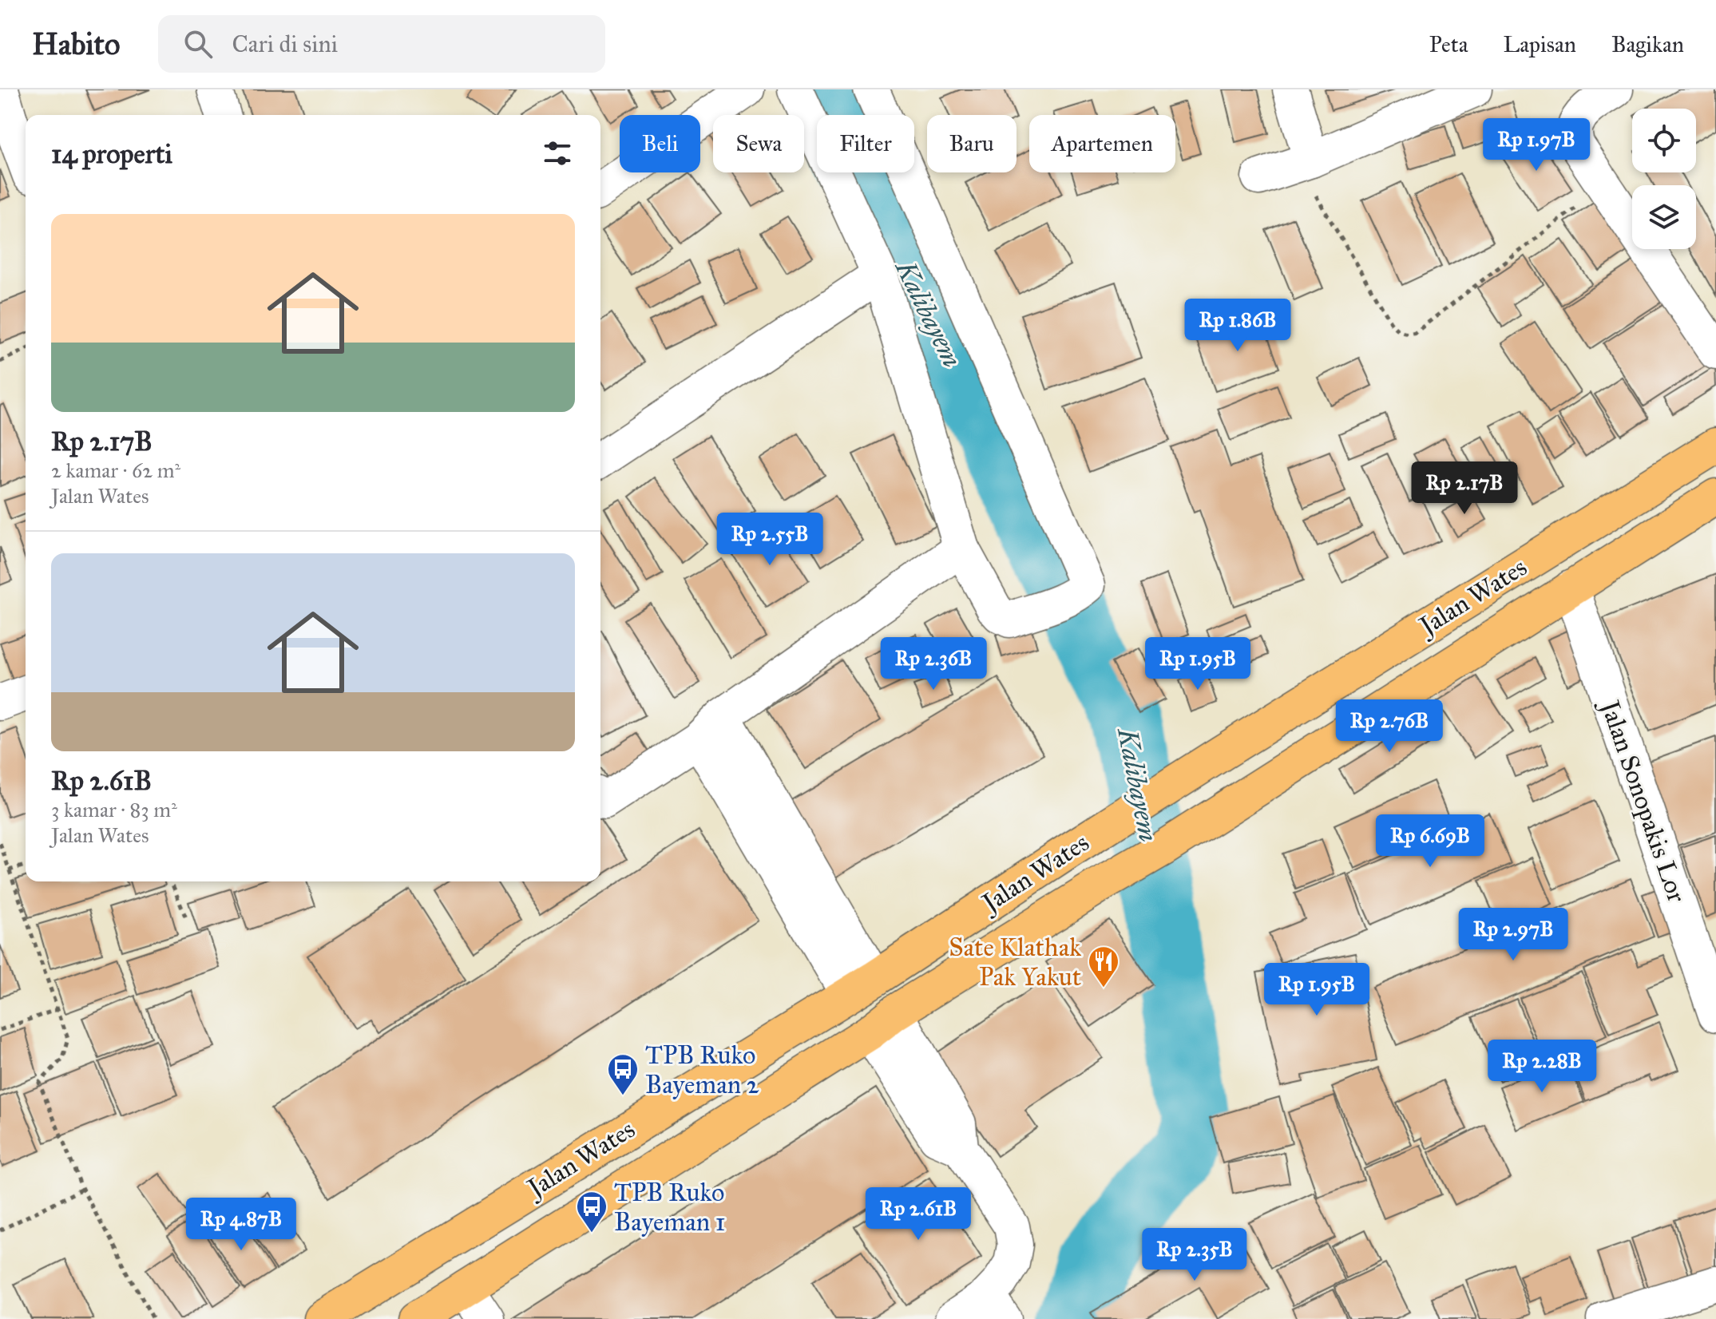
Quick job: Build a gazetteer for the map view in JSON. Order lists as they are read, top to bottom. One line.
{"streets":{"main road":["Jalan Wates"],"street":["Jalan Sonopakis Lor"]},"crossings":[["Jalan Wates","Jalan Sonopakis Lor"]],"water":["Kalibayem"],"places":{"restaurant":["Sate Klathak Pak Yakut"],"bus stop":["TPB Ruko Bayeman 2","TPB Ruko Bayeman 1"]},"page":{"header":"Habito","search":"Cari di sini","nav":["Peta","Lapisan","Bagikan"],"chip":["Beli","Sewa","Filter","Baru","Apartemen"],"heading":"14 properti","price":["Rp 1.97B","Rp 1.86B","Rp 2.17B","Rp 2.55B","Rp 2.36B","Rp 1.95B","Rp 2.76B","Rp 6.69B","Rp 2.97B","Rp 1.95B","Rp 2.28B","Rp 2.61B","Rp 4.87B","Rp 2.35B"],"list":[{"name":"Rp 2.17B","note":"2 kamar · 62 m² · Jalan Wates"},{"name":"Rp 2.61B","note":"3 kamar · 83 m² · Jalan Wates"}]}}
